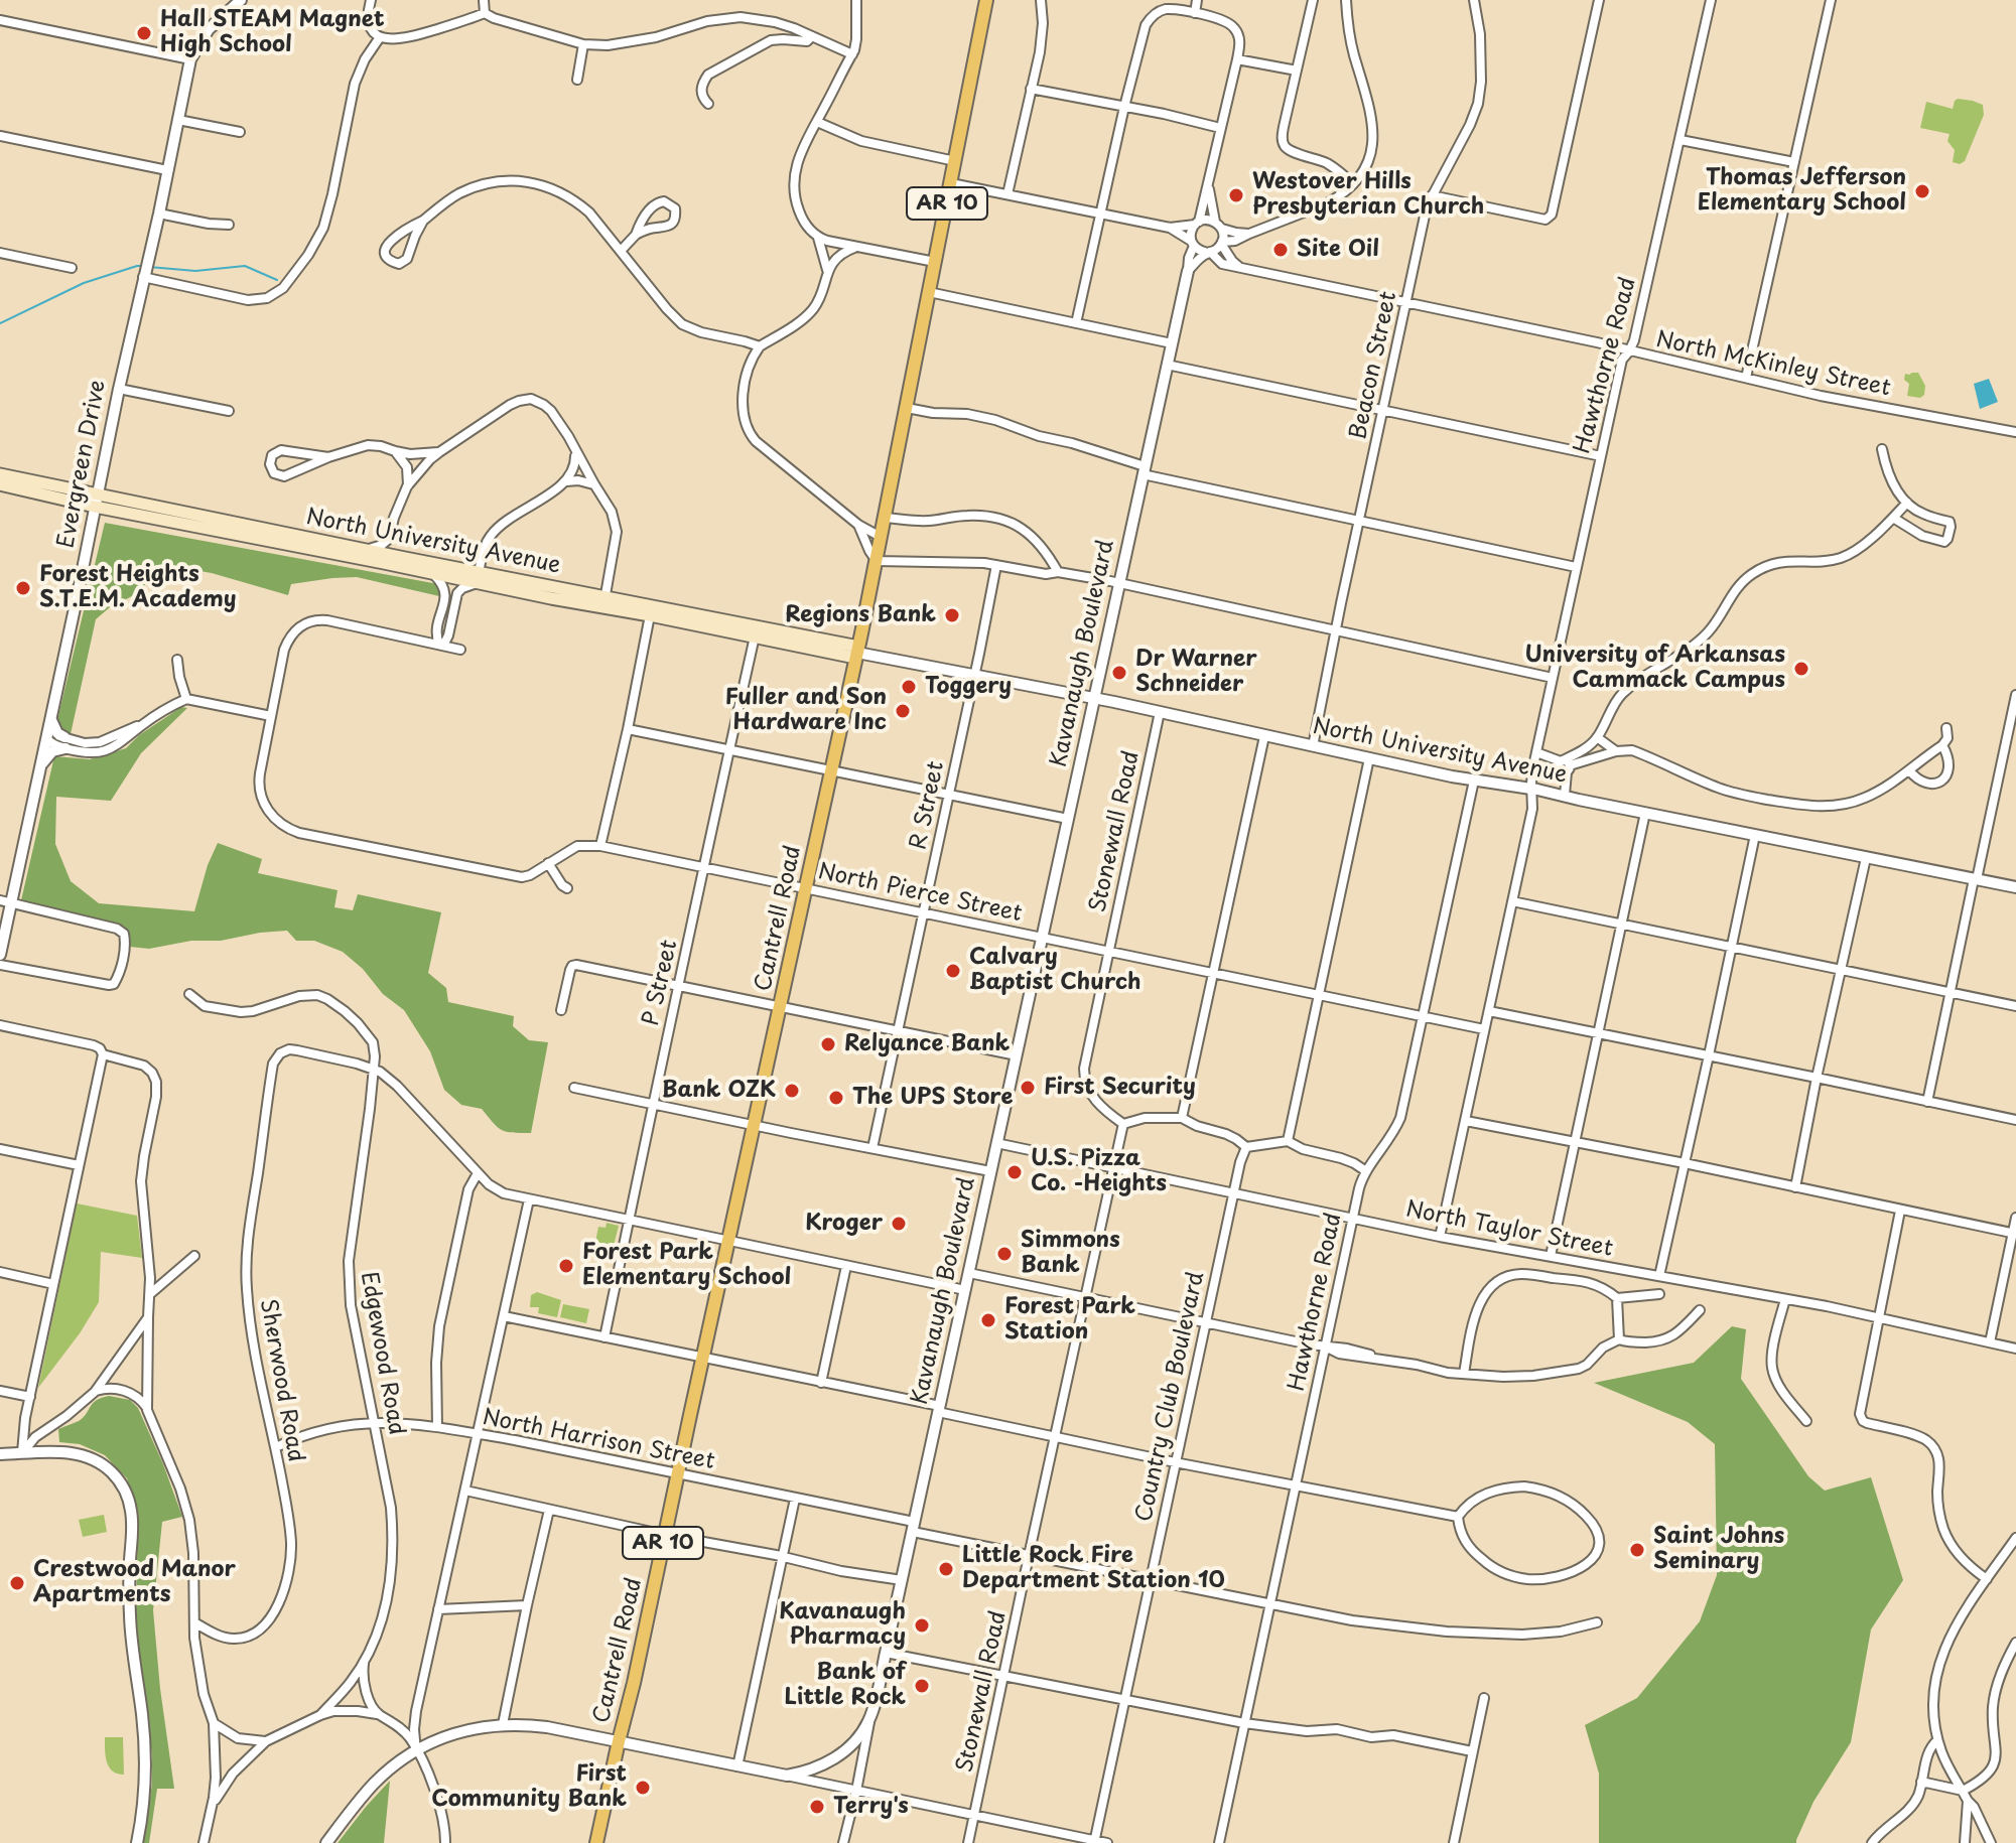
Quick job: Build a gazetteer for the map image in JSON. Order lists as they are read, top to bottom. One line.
{"streets":{"main road":["AR 10","North University Avenue","Cantrell Road"],"street":["North McKinley Street","Beacon Street","Hawthorne Road","Evergreen Drive","Kavanaugh Boulevard","R Street","Stonewall Road","North Pierce Street","P Street","North Taylor Street","Edgewood Road","Sherwood Road","Country Club Boulevard","North Harrison Street"]},"crossings":[["North McKinley Street","Beacon Street"],["North McKinley Street","Hawthorne Road"],["Beacon Street","North University Avenue"],["Hawthorne Road","North University Avenue"],["Hawthorne Road","North Pierce Street"],["Hawthorne Road","North Taylor Street"],["Hawthorne Road","North Harrison Street"],["Evergreen Drive","North University Avenue"],["North University Avenue","Kavanaugh Boulevard"],["North University Avenue","R Street"],["North University Avenue","Stonewall Road"],["North University Avenue","Cantrell Road"],["North University Avenue","P Street"],["Kavanaugh Boulevard","North Pierce Street"],["Kavanaugh Boulevard","Cantrell Road"],["Kavanaugh Boulevard","North Taylor Street"],["Kavanaugh Boulevard","North Harrison Street"],["R Street","North Pierce Street"],["Stonewall Road","North Pierce Street"],["Stonewall Road","North Taylor Street"],["Stonewall Road","North Harrison Street"],["North Pierce Street","Cantrell Road"],["North Pierce Street","P Street"],["Cantrell Road","North Harrison Street"],["North Taylor Street","Country Club Boulevard"],["Edgewood Road","Sherwood Road"],["Edgewood Road","North Harrison Street"],["Sherwood Road","North Harrison Street"],["Country Club Boulevard","North Harrison Street"]],"places":["Hall STEAM Magnet High School","Thomas Jefferson Elementary School","Westover Hills Presbyterian Church","Site Oil","Forest Heights S.T.E.M. Academy","Regions Bank","University of Arkansas Cammack Campus","Dr Warner Schneider","Toggery","Fuller and Son Hardware Inc","Calvary Baptist Church","Relyance Bank","First Security","Bank OZK","The UPS Store","U.S. Pizza Co. -Heights","Kroger","Simmons Bank","Forest Park Elementary School","Forest Park Station","Saint Johns Seminary","Little Rock Fire Department Station 10","Crestwood Manor Apartments","Kavanaugh Pharmacy","Bank of Little Rock","First Community Bank","Terry's"]}
